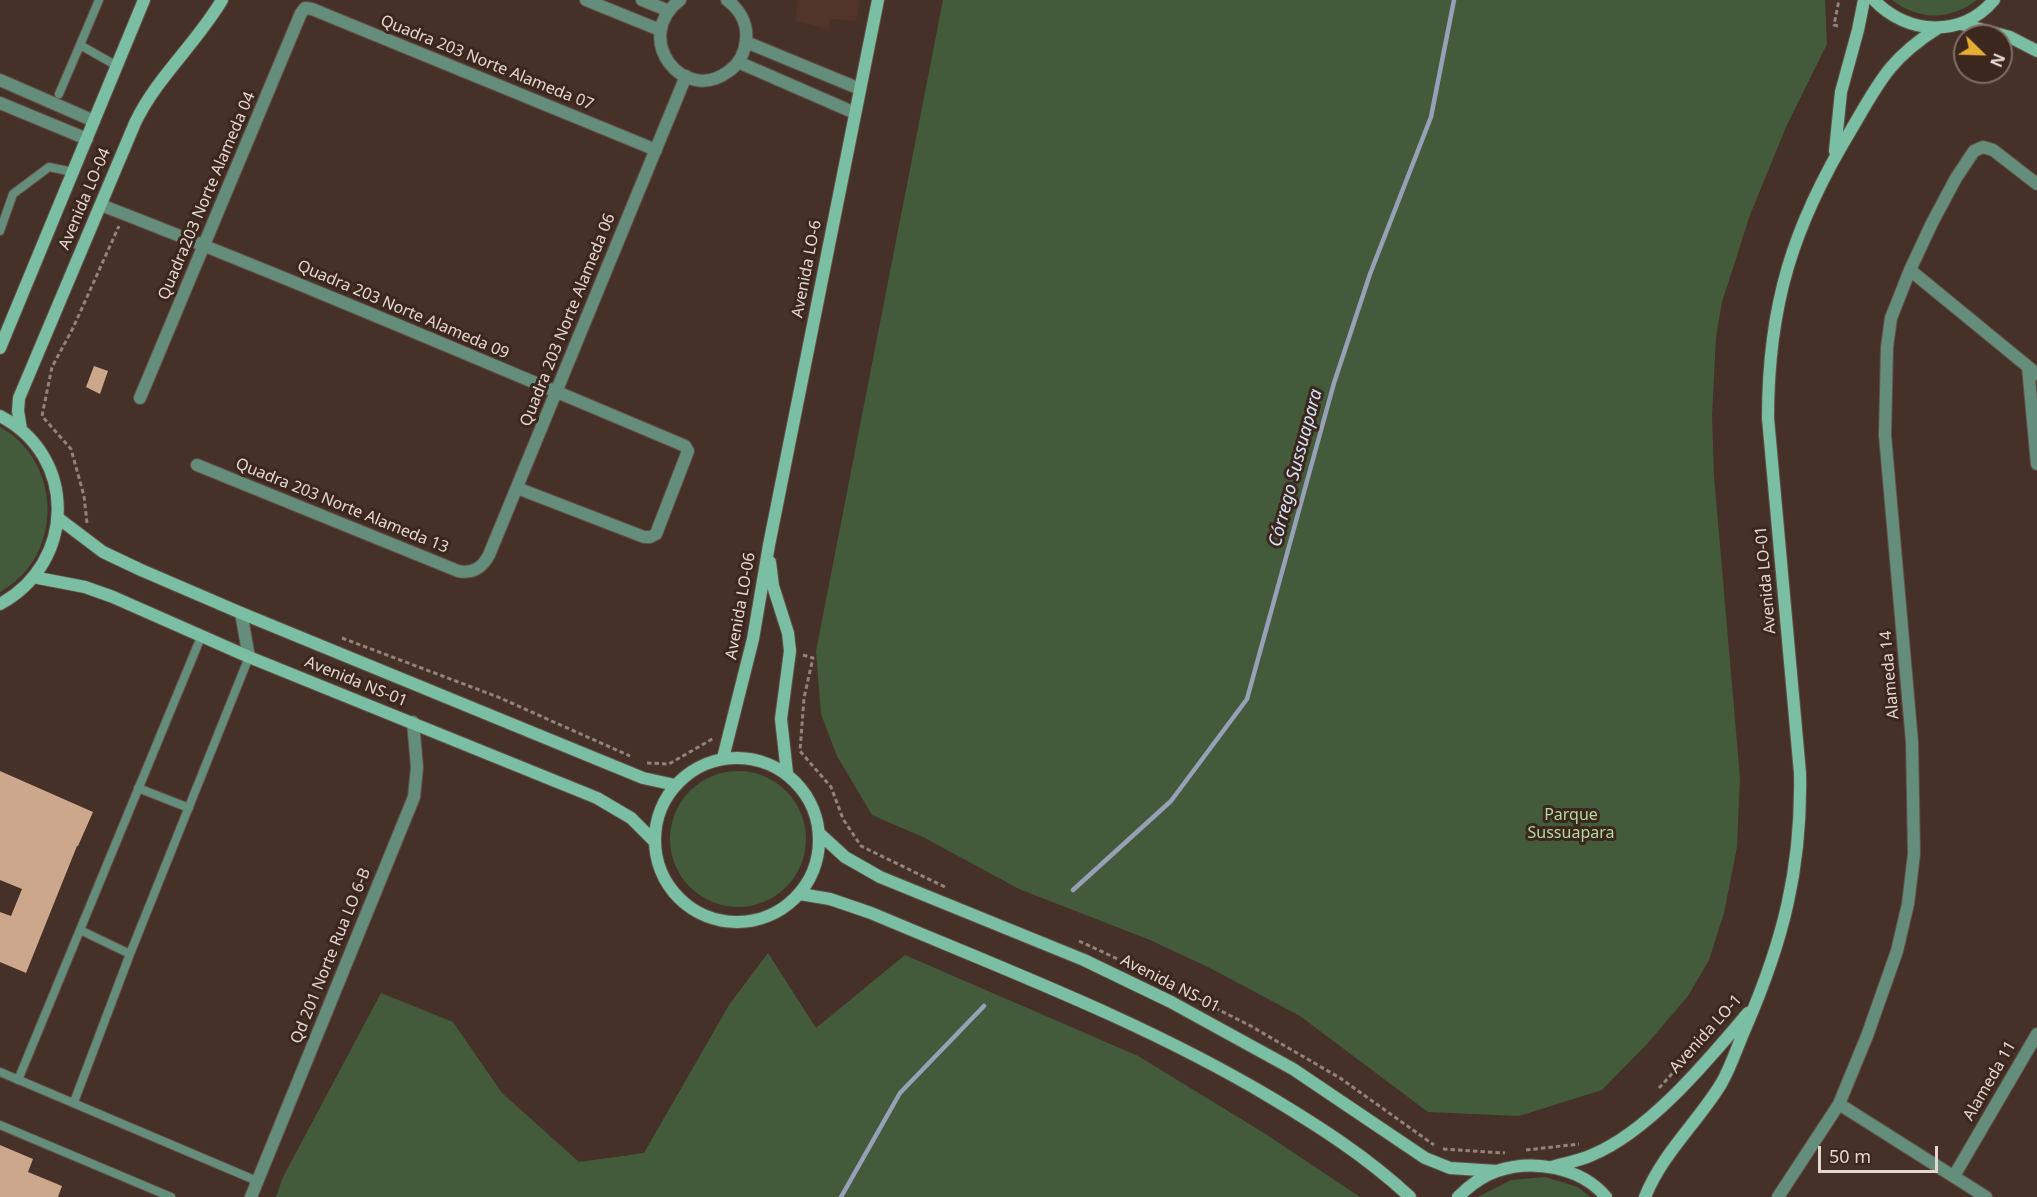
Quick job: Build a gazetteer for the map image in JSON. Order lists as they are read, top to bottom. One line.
{"streets":{"street":["Quadra 203 Norte Alameda 07","Quadra203 Norte Alameda 04","Avenida LO-04","Avenida LO-6","Quadra 203 Norte Alameda 09","Quadra 203 Norte Alameda 06","Quadra 203 Norte Alameda 13","Avenida LO-01","Avenida LO-06","Alameda 14","Avenida NS-01","Qd 201 Norte Rua LO 6-B","Avenida LO-1","Alameda 11"]},"crossings":[["Quadra 203 Norte Alameda 07","Quadra203 Norte Alameda 04"],["Quadra 203 Norte Alameda 07","Quadra 203 Norte Alameda 06"],["Quadra203 Norte Alameda 04","Quadra 203 Norte Alameda 09"],["Avenida LO-04","Quadra 203 Norte Alameda 09"],["Avenida LO-6","Avenida LO-06"],["Quadra 203 Norte Alameda 09","Quadra 203 Norte Alameda 06"],["Quadra 203 Norte Alameda 06","Quadra 203 Norte Alameda 13"],["Avenida LO-01","Avenida LO-1"],["Avenida LO-06","Avenida NS-01"],["Avenida NS-01","Qd 201 Norte Rua LO 6-B"]],"water":["Córrego Sussuapara"],"parks":["Parque Sussuapara"],"scale_bar":"50 m","north":"bottom right"}
